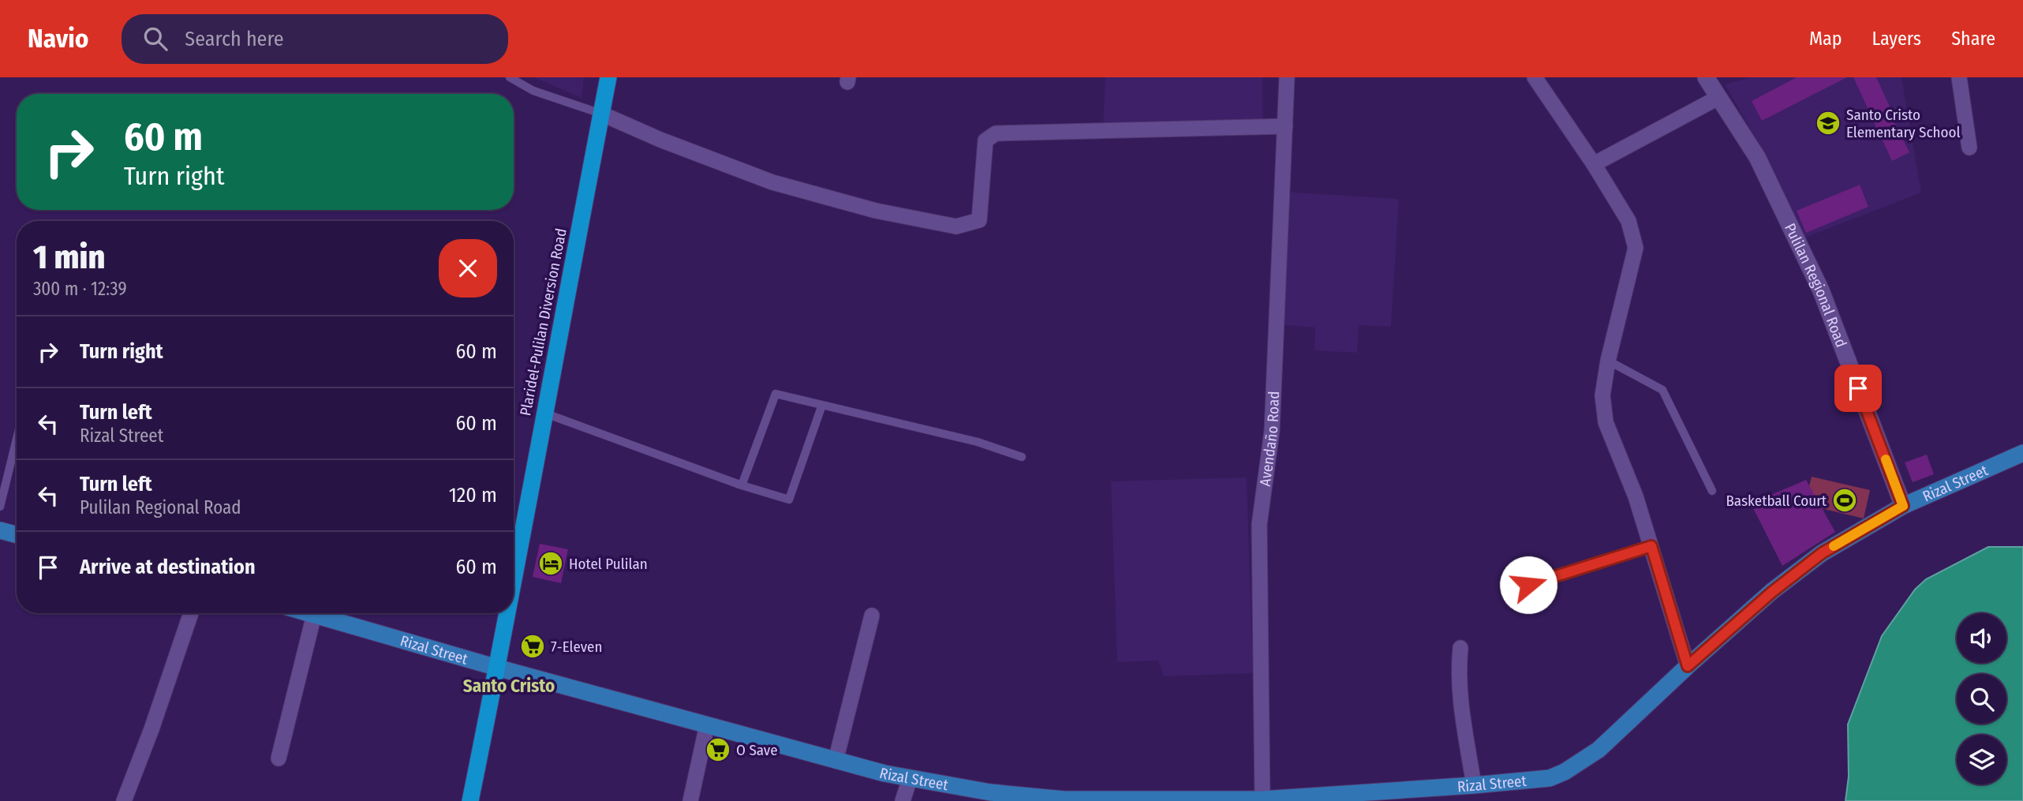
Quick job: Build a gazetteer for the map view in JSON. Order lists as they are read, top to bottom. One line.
{"streets":{"highway":["Plaridel-Pulilan Diversion Road"],"main road":["Pulilan Regional Road","Rizal Street"],"street":["Avendaño Road"]},"crossings":[["Pulilan Regional Road","Rizal Street"],["Plaridel-Pulilan Diversion Road","Rizal Street"],["Avendaño Road","Rizal Street"]],"districts":["Santo Cristo"],"places":{"school or university":["Santo Cristo Elementary School"],"sports":["Basketball Court"],"hotel":["Hotel Pulilan"],"supermarket":["7-Eleven","O Save"]},"page":{"header":"Navio","search":"Search here","nav":["Map","Layers","Share"],"turn":["60 m","Turn right"],"heading":["1 min","300 m · 12:39"],"list":[{"name":"Turn right","value":"60 m"},{"name":"Turn left","note":"Rizal Street","value":"60 m"},{"name":"Turn left","note":"Pulilan Regional Road","value":"120 m"},{"name":"Arrive at destination","value":"60 m"}]}}
